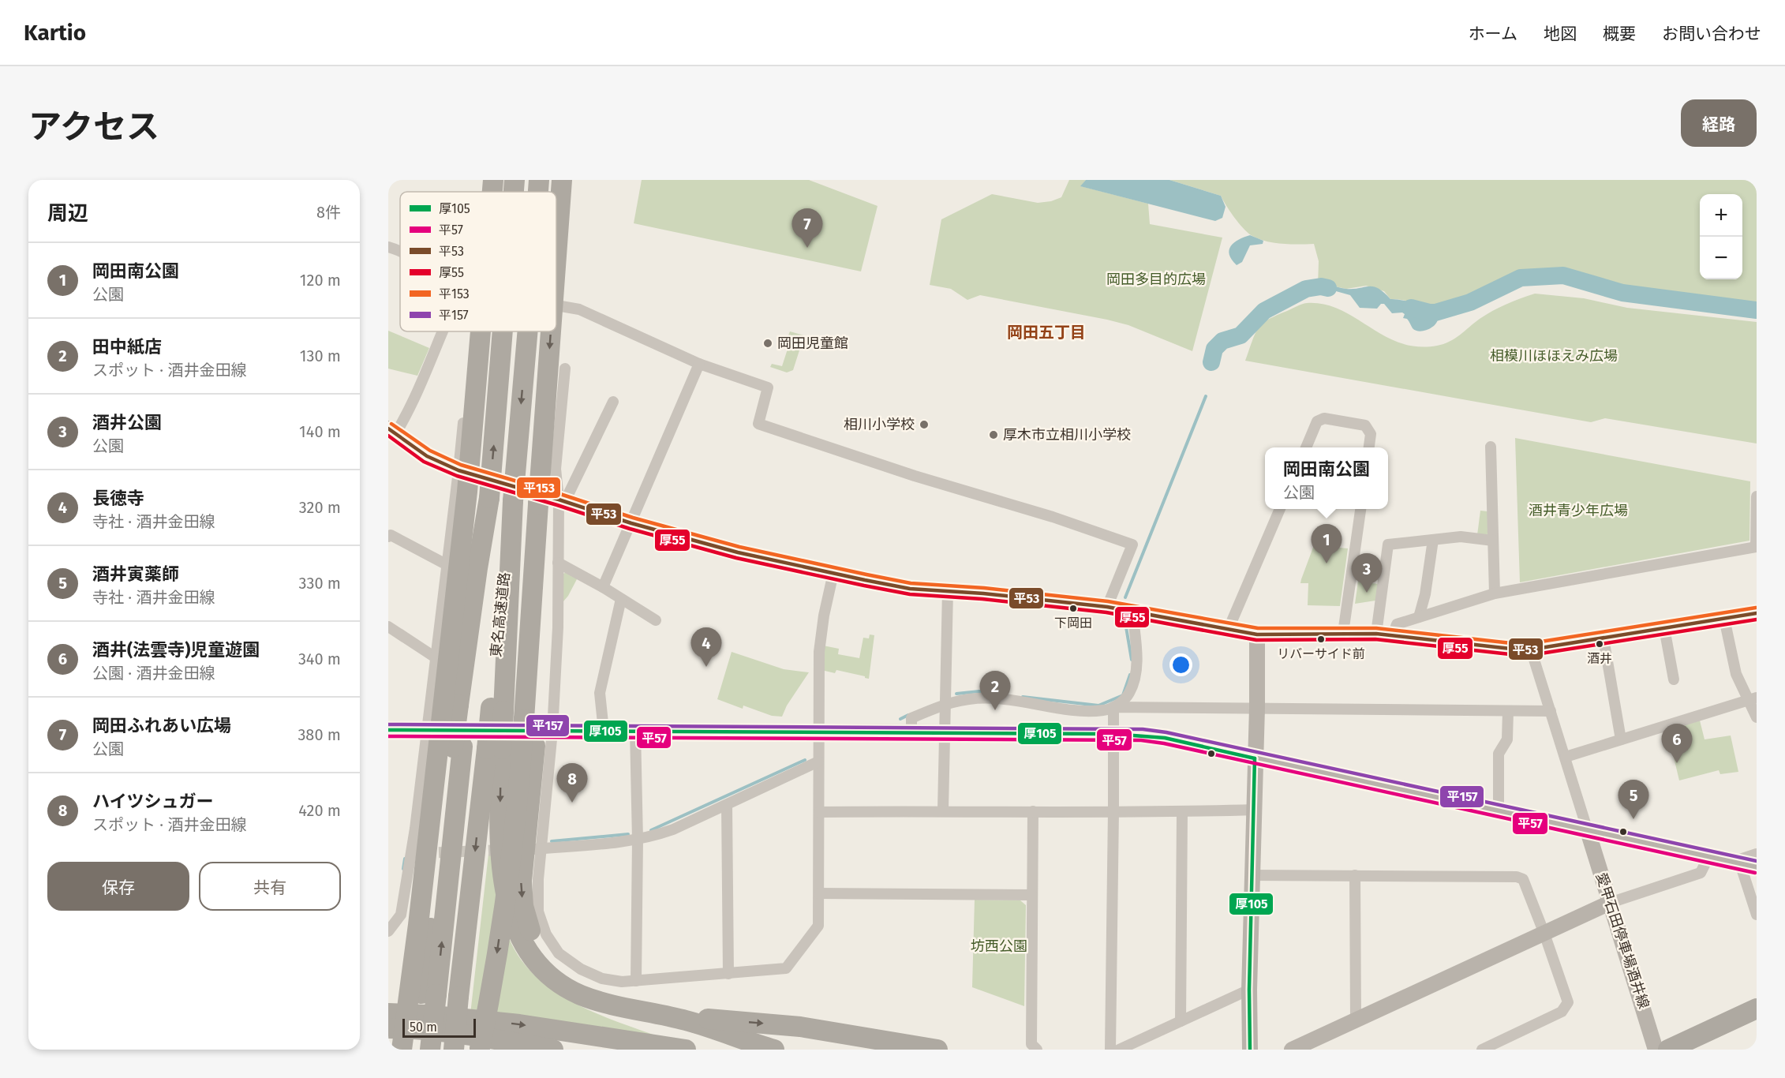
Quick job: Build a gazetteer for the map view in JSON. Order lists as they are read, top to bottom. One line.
{"streets":{"highway":["東名高速道路"],"street":["愛甲石田停車場酒井線"]},"districts":["岡田五丁目"],"parks":["岡田多目的広場","相模川ほほえみ広場","酒井青少年広場","坊西公園"],"places":["岡田児童館","相川小学校","厚木市立相川小学校","下岡田","リバーサイド前","酒井"],"lines":["transit line 平153","transit line 平53","transit line 厚55","transit line 平157","transit line 厚105","transit line 平57"],"legend":["厚105","平57","平53","厚55","平153","平157"],"scale_bar":"50 m","page":{"header":"Kartio","nav":["ホーム","地図","概要","お問い合わせ"],"title":"アクセス","buttons":["経路",["保存","共有"]],"heading":["周辺","8件"],"map_buttons":["+","−"],"pins":["7","1","3","4","2","6","8","5"],"list":[{"mark":"1","name":"岡田南公園","note":"公園","value":"120 m"},{"mark":"2","name":"田中紙店","note":"スポット · 酒井金田線","value":"130 m"},{"mark":"3","name":"酒井公園","note":"公園","value":"140 m"},{"mark":"4","name":"長徳寺","note":"寺社 · 酒井金田線","value":"320 m"},{"mark":"5","name":"酒井寅薬師","note":"寺社 · 酒井金田線","value":"330 m"},{"mark":"6","name":"酒井(法雲寺)児童遊園","note":"公園 · 酒井金田線","value":"340 m"},{"mark":"7","name":"岡田ふれあい広場","note":"公園","value":"380 m"},{"mark":"8","name":"ハイツシュガー","note":"スポット · 酒井金田線","value":"420 m"}],"popup":["岡田南公園","公園"],"scale":"50 m"}}
